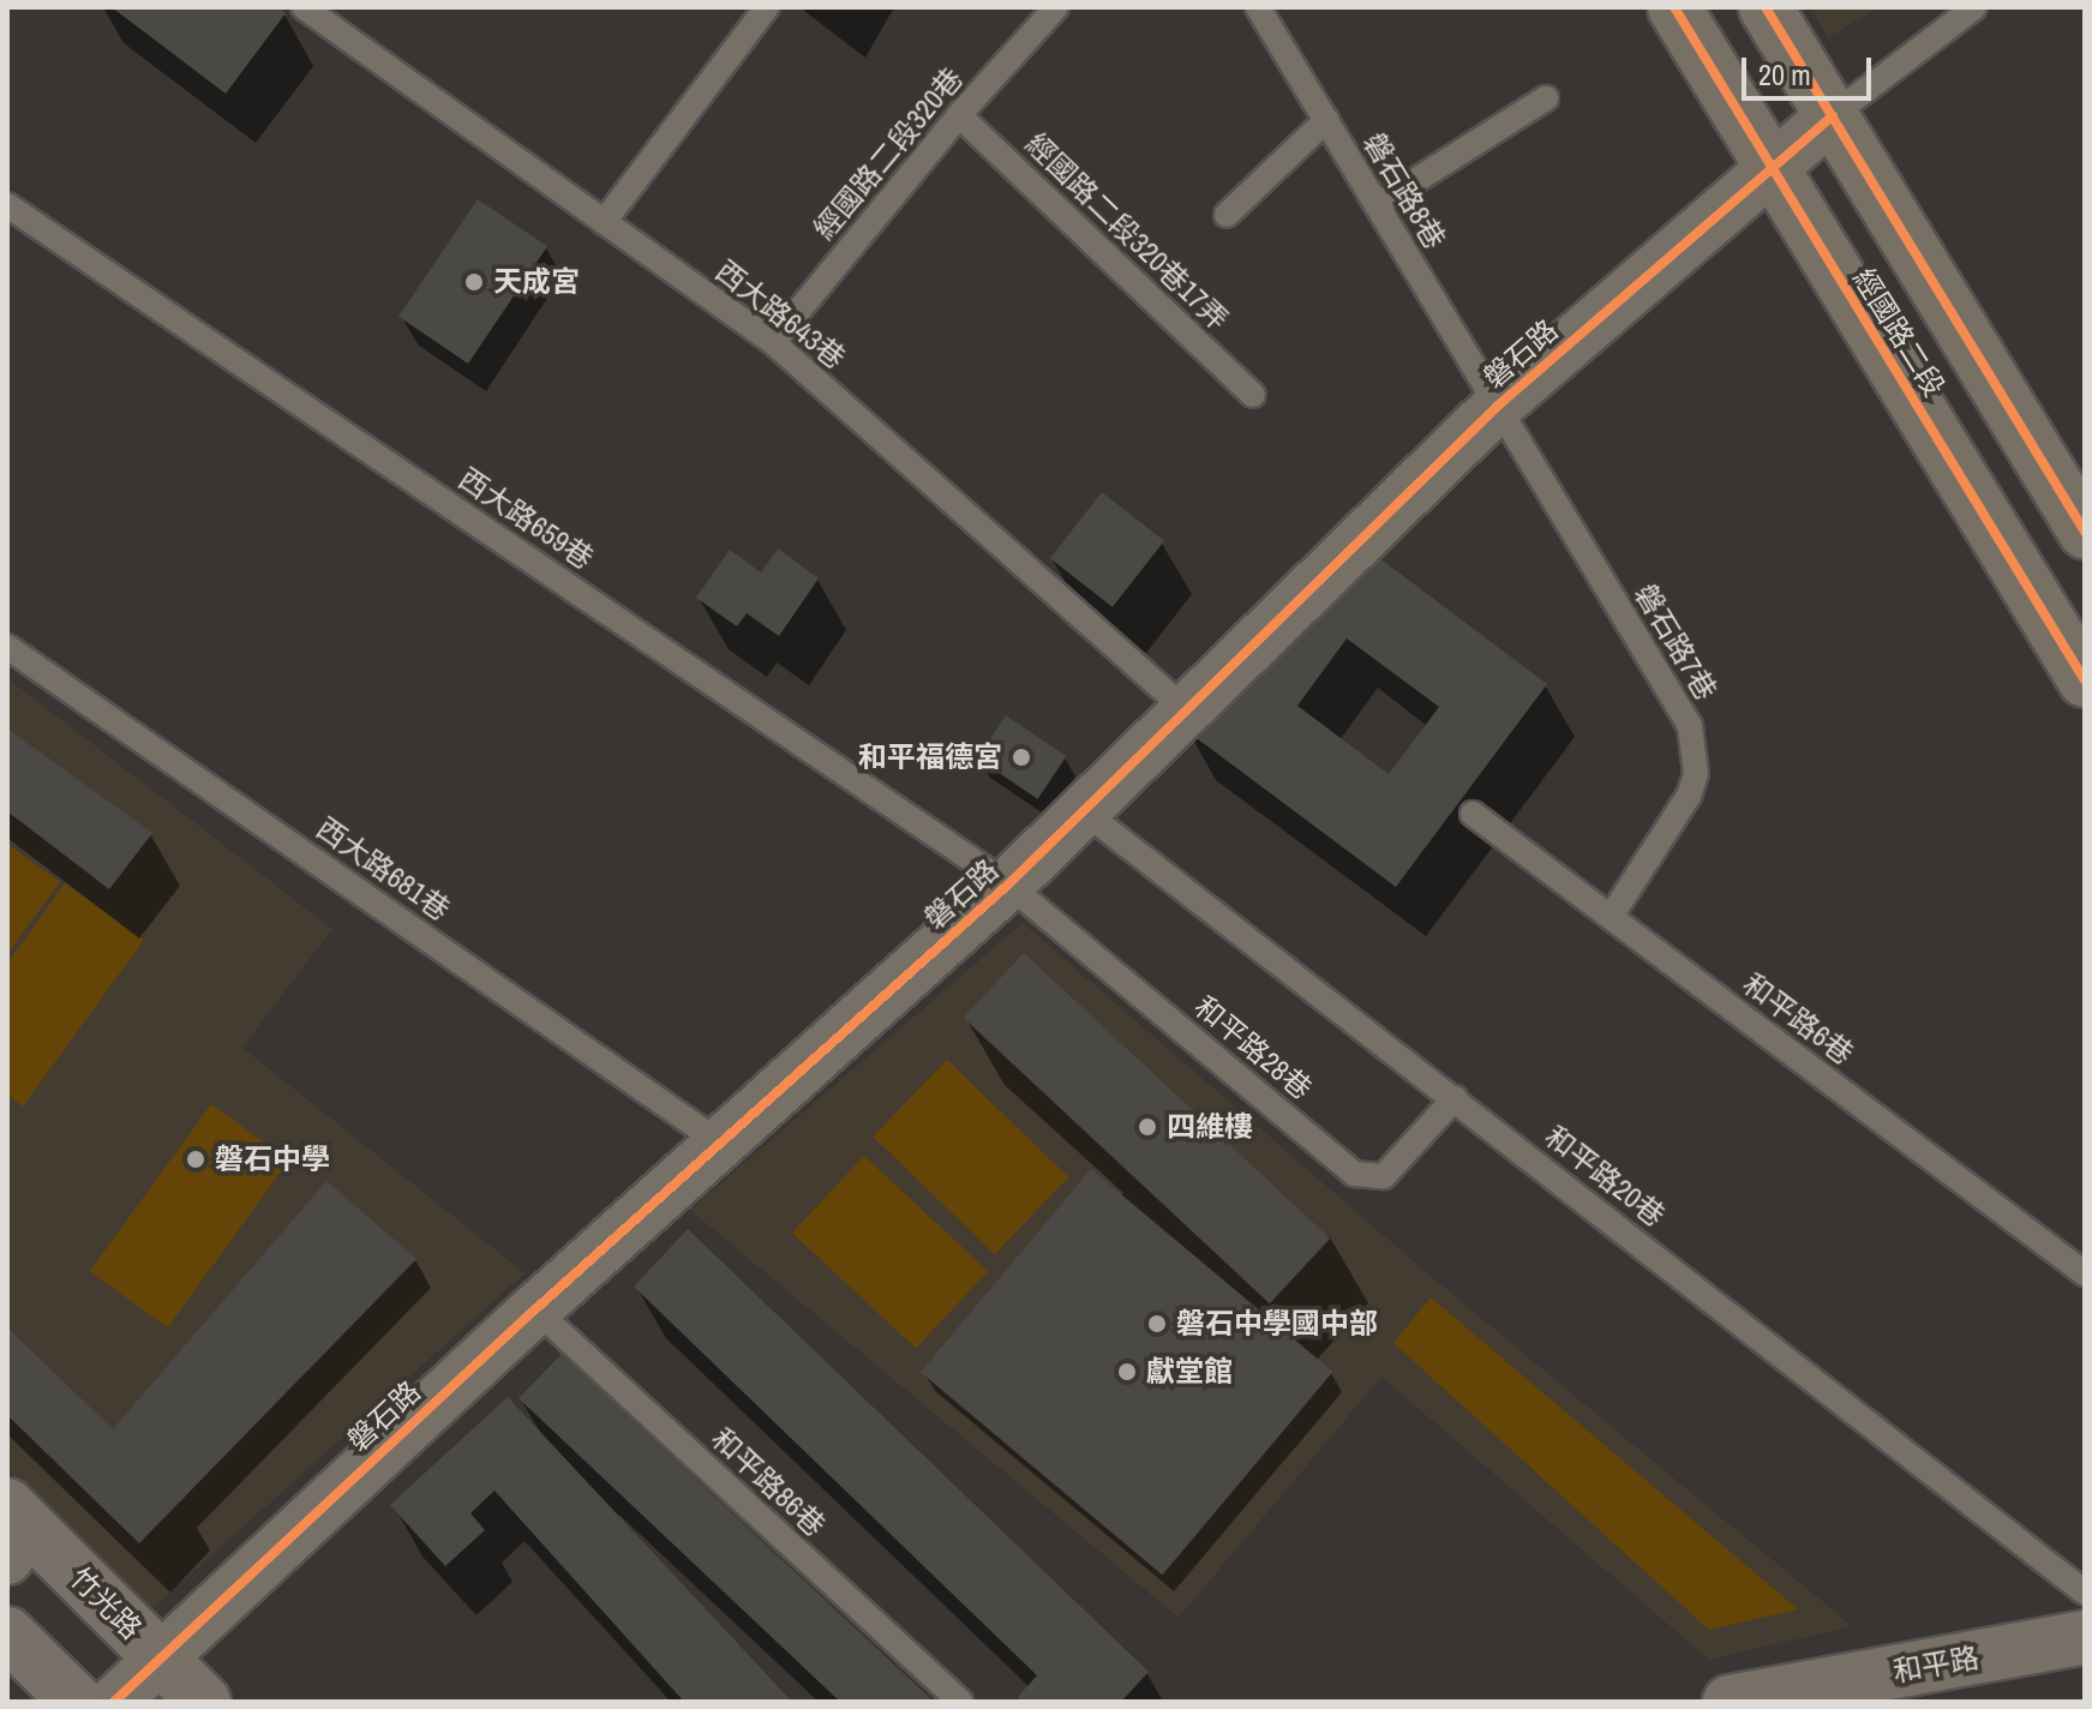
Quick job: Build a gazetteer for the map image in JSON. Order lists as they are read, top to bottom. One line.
{"streets":{"main road":["經國路二段"],"street":["磐石路","竹光路","和平路"],"lane":["經國路二段320巷","磐石路8巷","經國路二段320巷17弄","西大路643巷","西大路659巷","磐石路7巷","西大路681巷","和平路6巷","和平路28巷","和平路20巷","和平路86巷"]},"crossings":[["經國路二段320巷","經國路二段320巷17弄"],["經國路二段320巷","西大路643巷"],["磐石路8巷","磐石路"],["磐石路8巷","磐石路7巷"],["西大路643巷","磐石路"],["經國路二段","磐石路"],["磐石路","西大路659巷"],["磐石路","磐石路7巷"],["磐石路","西大路681巷"],["磐石路","和平路28巷"],["磐石路","和平路20巷"],["磐石路","和平路86巷"],["磐石路","竹光路"],["西大路659巷","和平路28巷"],["磐石路7巷","和平路6巷"],["和平路28巷","和平路20巷"]],"places":["天成宮","和平福德宮","四維樓","磐石中學","磐石中學國中部","獻堂館"],"scale_bar":"20 m"}
